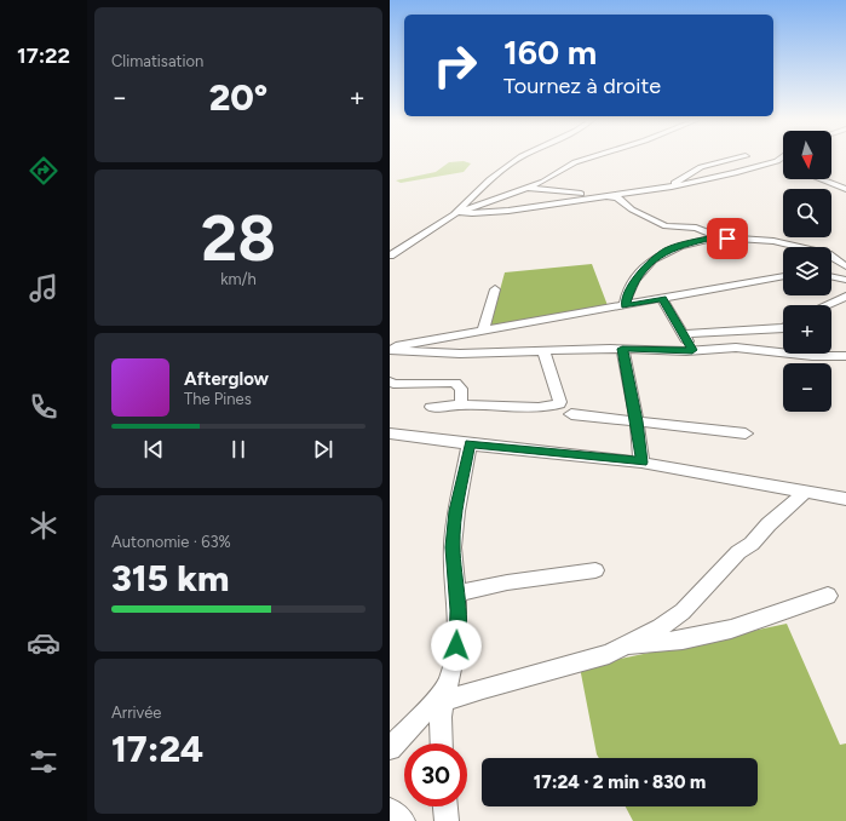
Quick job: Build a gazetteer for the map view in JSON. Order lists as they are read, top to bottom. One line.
{"north":"bottom","page":{"tabs":"17:22","tile":["Climatisation",["28","km/h"],["Autonomie · 63%","315 km"],["Arrivée","17:24"]],"turn":["160 m","Tournez à droite"],"heat":["−","20°","+"],"map_buttons":["+","−"],"song":["Afterglow","The Pines"],"limit":"30","trip":"17:24 · 2 min · 830 m"}}
